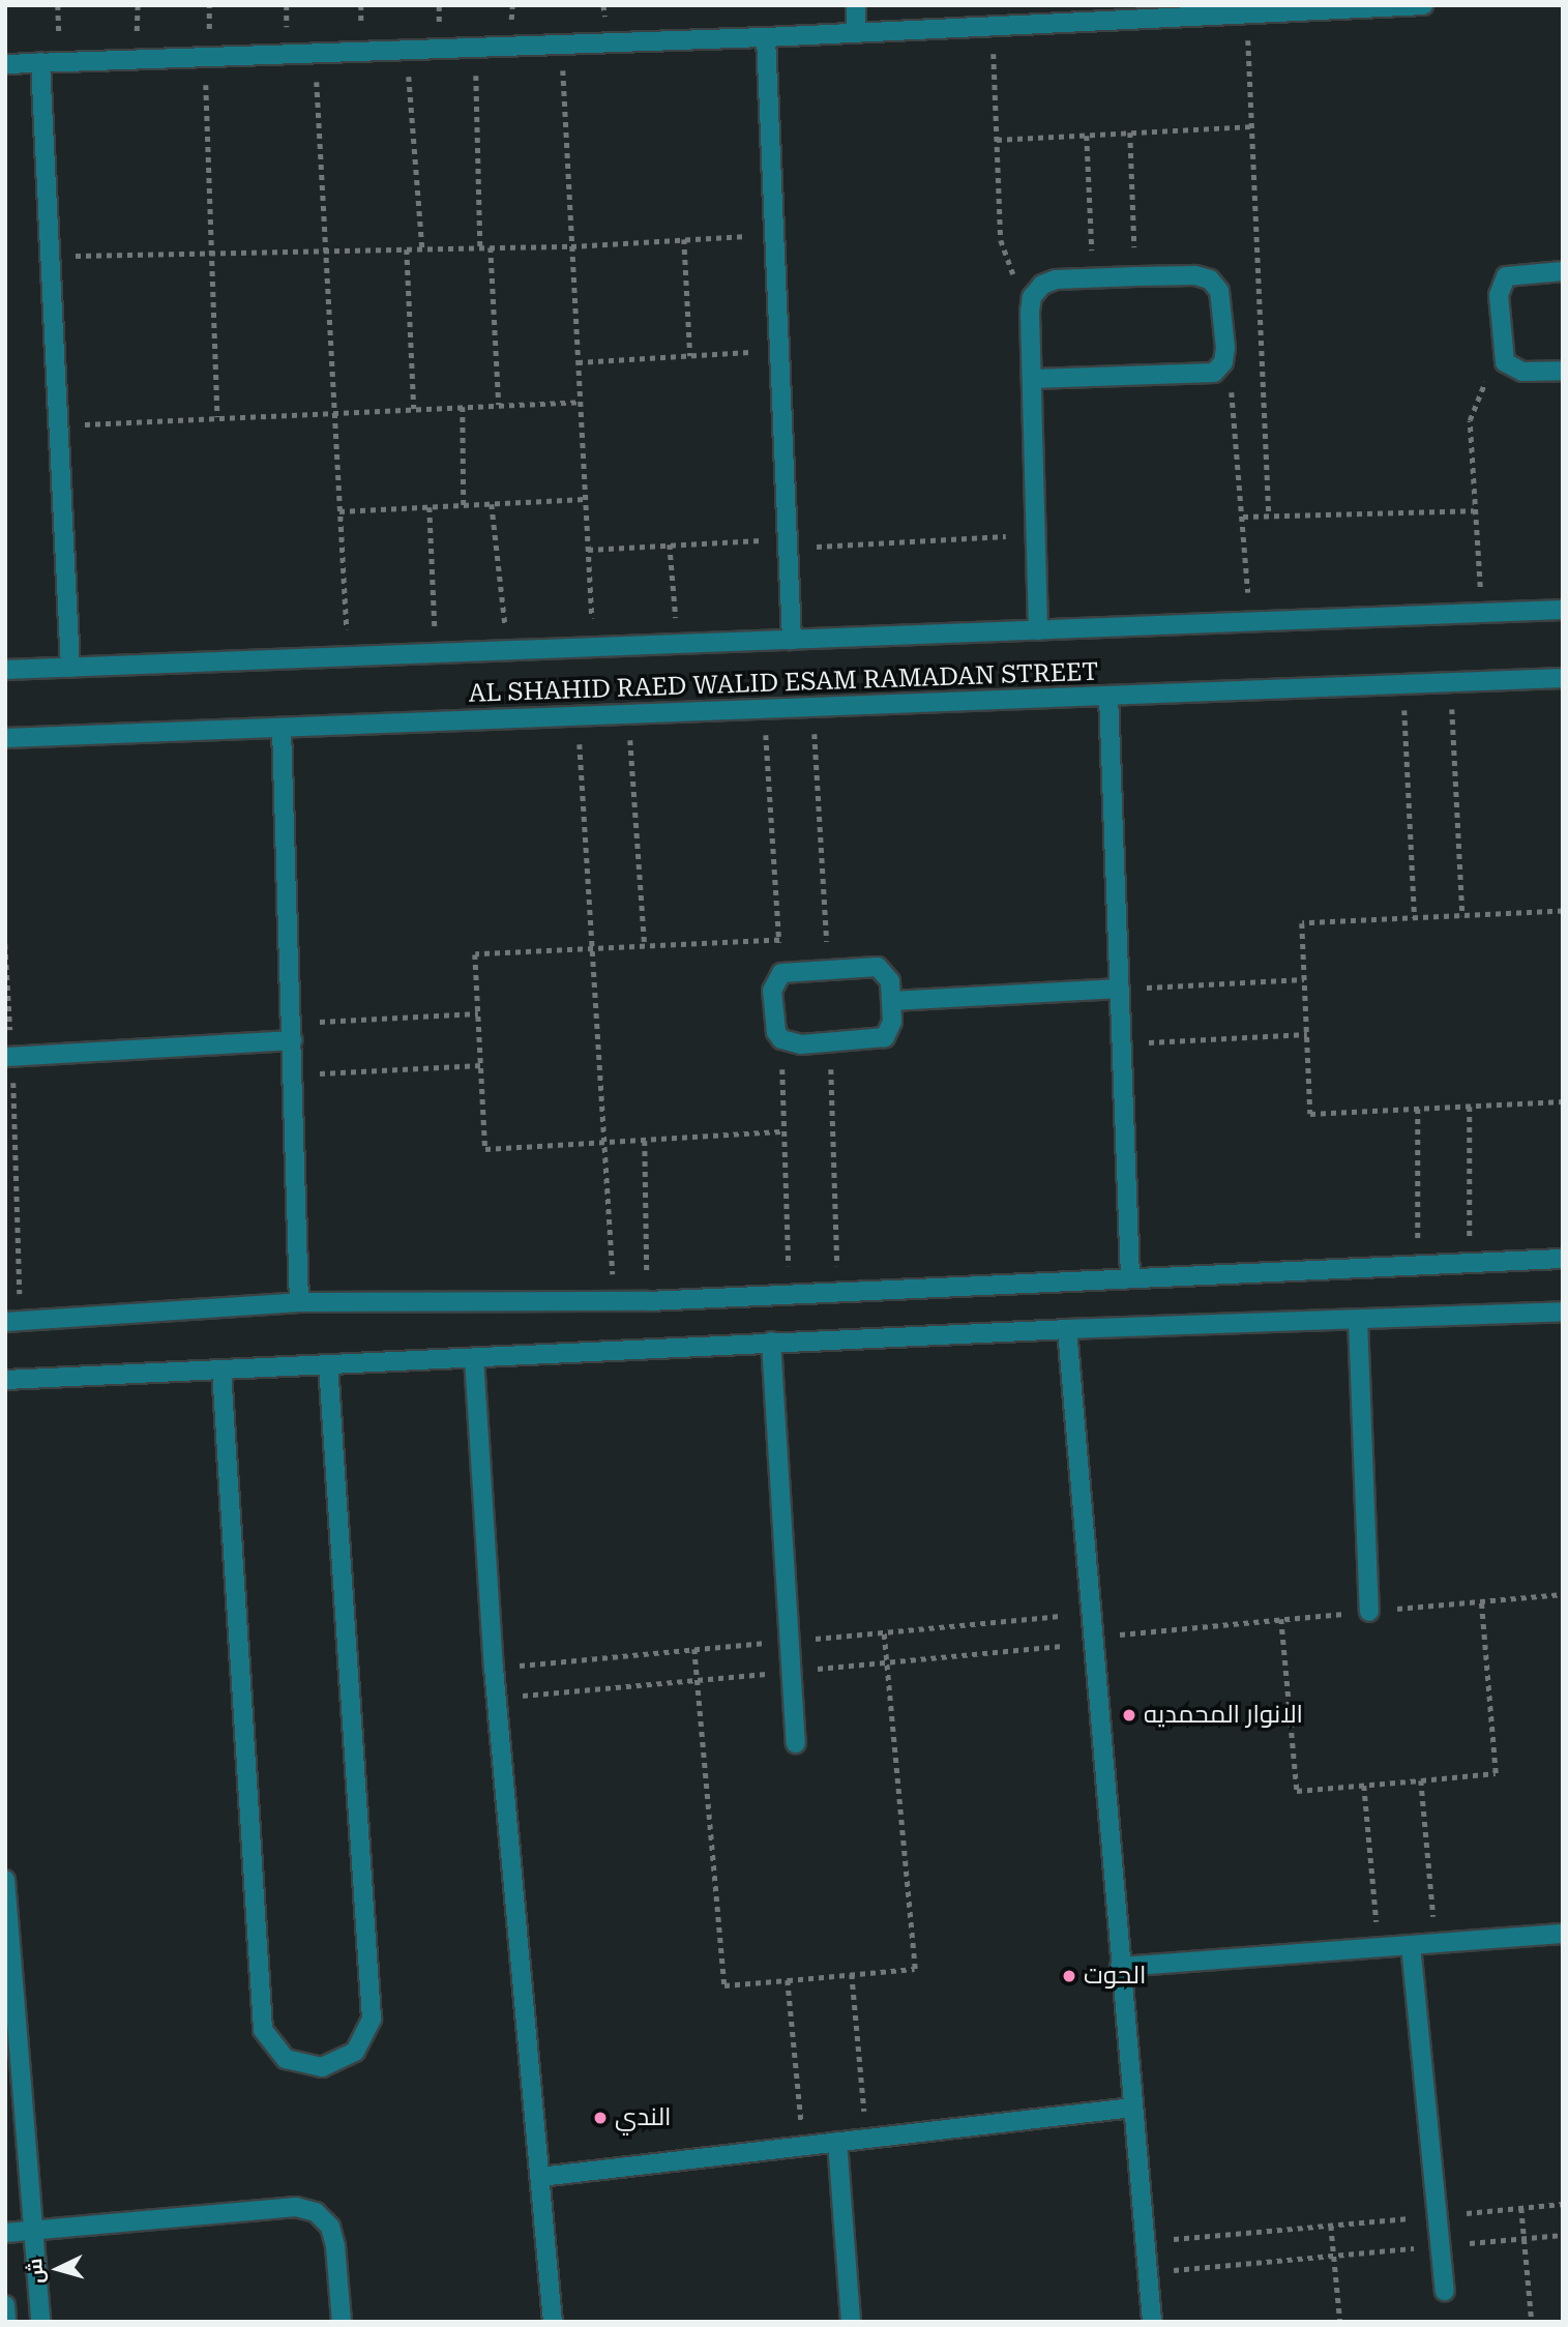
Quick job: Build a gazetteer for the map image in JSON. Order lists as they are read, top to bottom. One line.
{"streets":{"street":["AL SHAHID RAED WALID ESAM RAMADAN STREET"]},"places":["الانوار المحمديه","الحوت","الندي"],"north":"left"}
